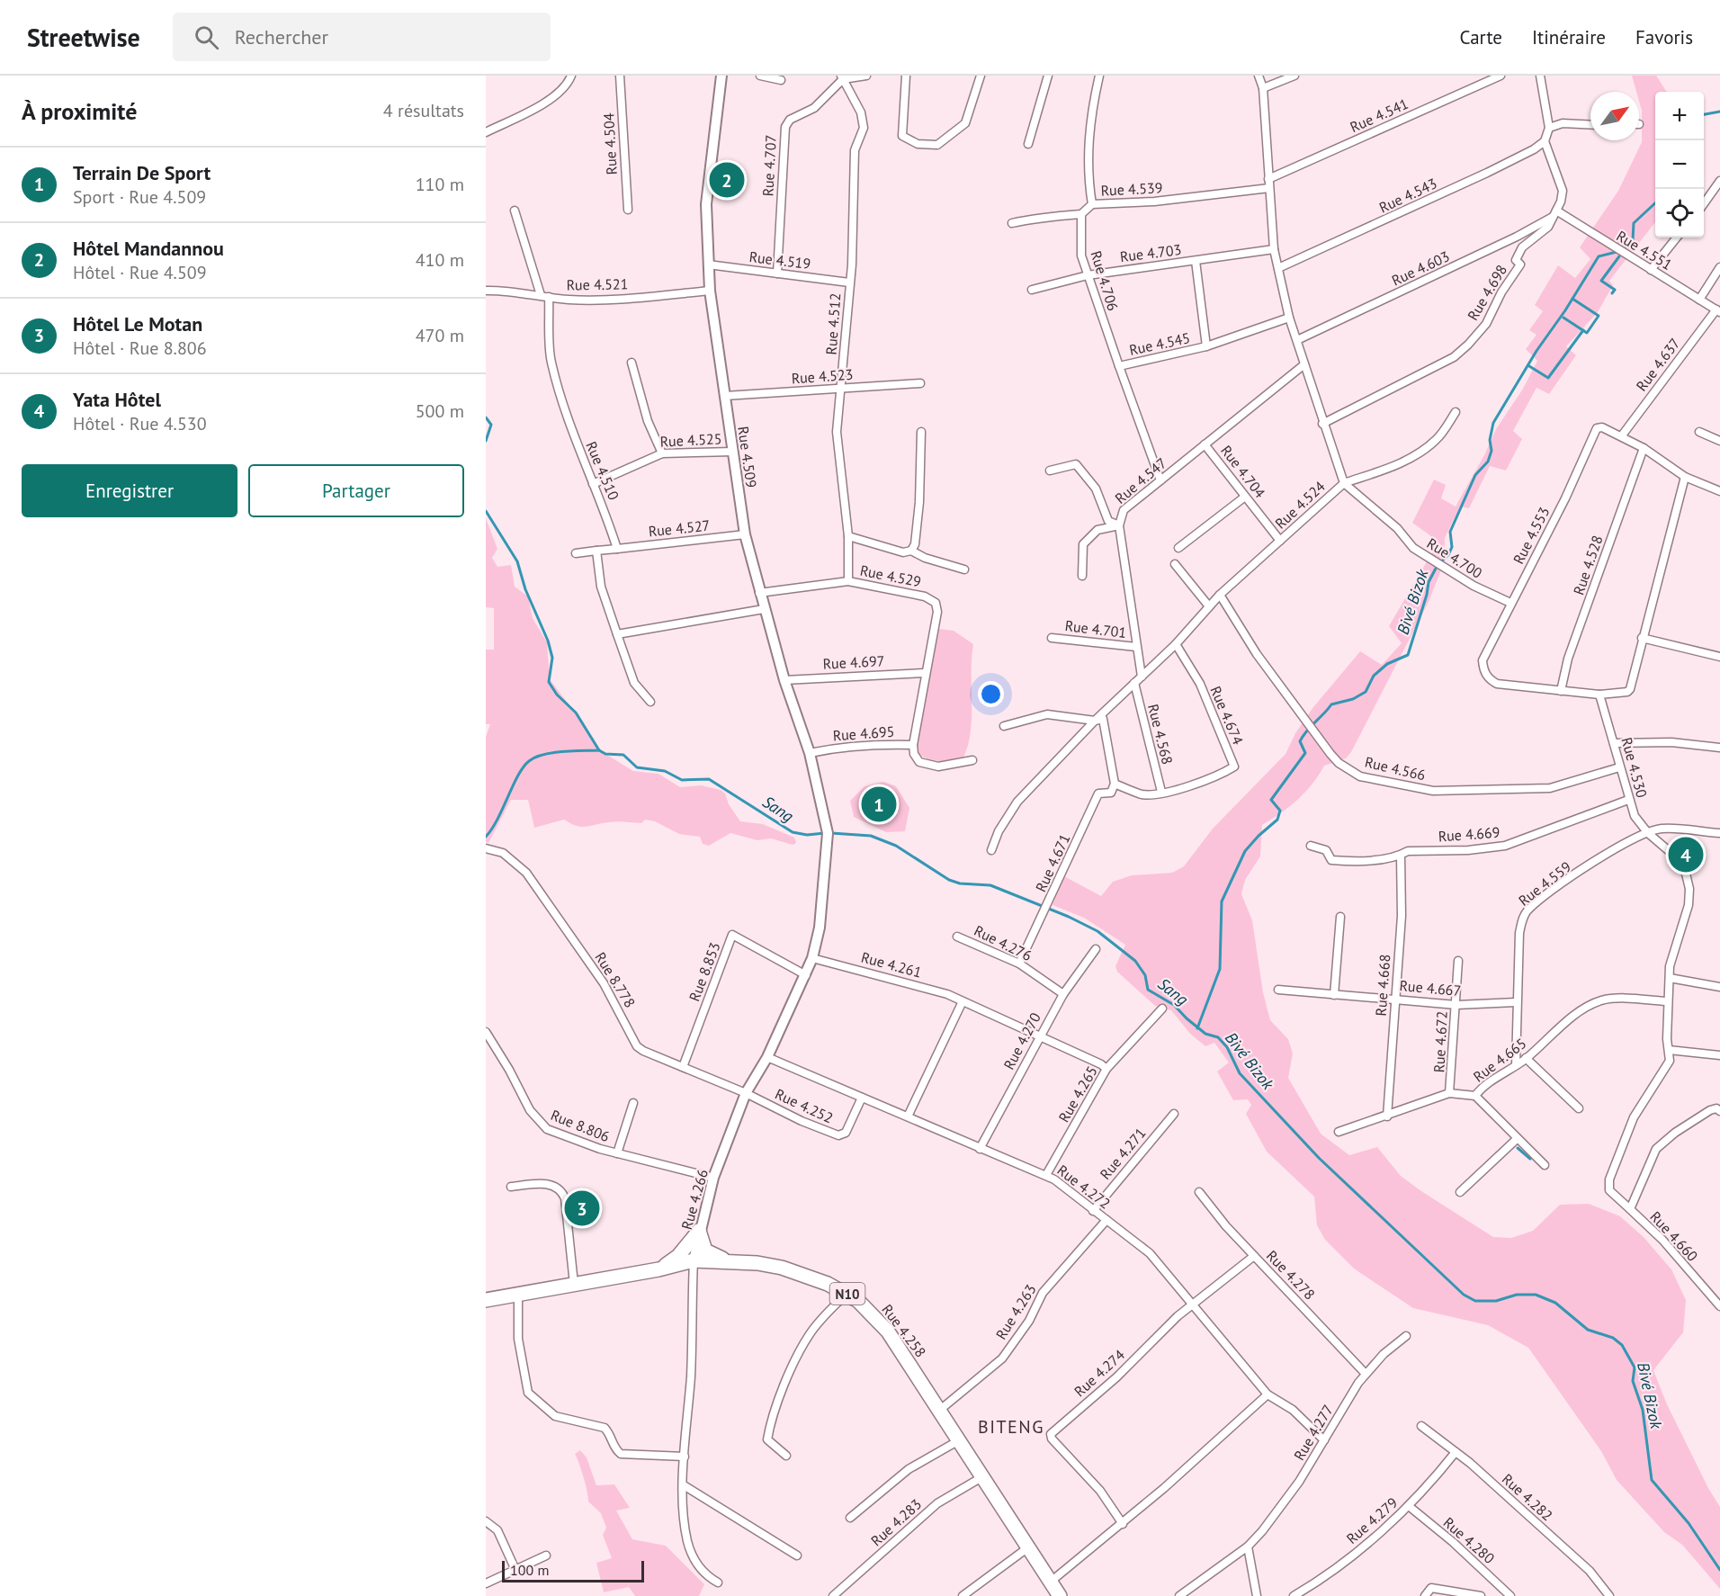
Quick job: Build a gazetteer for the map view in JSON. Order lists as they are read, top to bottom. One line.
{"streets":{"highway":["N10","Rue 4.258"],"street":["Rue 4.541","Rue 4.504","Rue 4.707","Rue 4.539","Rue 4.543","Rue 4.551","Rue 4.703","Rue 4.519","Rue 4.603","Rue 4.706","Rue 4.521","Rue 4.698","Rue 4.512","Rue 4.545","Rue 4.637","Rue 4.523","Rue 4.525","Rue 4.509","Rue 4.510","Rue 4.704","Rue 4.547","Rue 4.524","Rue 4.527","Rue 4.553","Rue 4.700","Rue 4.528","Rue 4.529","Rue 4.701","Rue 4.697","Rue 4.674","Rue 4.695","Rue 4.568","Rue 4.530","Rue 4.566","Rue 4.669","Rue 4.671","Rue 4.559","Rue 4.276","Rue 4.261","Rue 8.853","Rue 8.778","Rue 4.668","Rue 4.667","Rue 4.270","Rue 4.672","Rue 4.665","Rue 4.265","Rue 4.252","Rue 8.806","Rue 4.271","Rue 4.272","Rue 4.266","Rue 4.660","Rue 4.278","Rue 4.263","Rue 4.274","Rue 4.277","Rue 4.282","Rue 4.279","Rue 4.283","Rue 4.280"]},"crossings":[["Rue 4.541","Rue 4.524"],["Rue 4.707","Rue 4.519"],["Rue 4.707","Rue 4.512"],["Rue 4.539","Rue 4.524"],["Rue 4.543","Rue 4.524"],["Rue 4.551","Rue 4.603"],["Rue 4.551","Rue 4.698"],["Rue 4.551","Rue 4.637"],["Rue 4.703","Rue 4.706"],["Rue 4.703","Rue 4.524"],["Rue 4.519","Rue 4.512"],["Rue 4.519","Rue 4.509"],["Rue 4.603","Rue 4.698"],["Rue 4.603","Rue 4.524"],["Rue 4.706","Rue 4.545"],["Rue 4.521","Rue 4.509"],["Rue 4.521","Rue 4.510"],["Rue 4.698","Rue 4.524"],["Rue 4.512","Rue 4.523"],["Rue 4.512","Rue 4.529"],["Rue 4.545","Rue 4.547"],["Rue 4.545","Rue 4.524"],["Rue 4.637","Rue 4.553"],["Rue 4.523","Rue 4.509"],["Rue 4.525","Rue 4.509"],["Rue 4.525","Rue 4.510"],["Rue 4.509","Rue 4.527"],["Rue 4.509","Rue 4.529"],["Rue 4.509","Rue 4.697"],["Rue 4.509","Rue 4.695"],["Rue 4.509","Rue 4.266"],["Rue 4.510","Rue 4.527"],["Rue 4.704","Rue 4.547"],["Rue 4.704","Rue 4.524"],["Rue 4.547","Rue 4.524"],["Rue 4.547","Rue 4.701"],["Rue 4.524","Rue 4.700"],["Rue 4.524","Rue 4.674"],["Rue 4.524","Rue 4.568"],["Rue 4.524","Rue 4.566"],["Rue 4.553","Rue 4.700"],["Rue 4.553","Rue 4.528"],["Rue 4.553","Rue 4.530"],["Rue 4.529","Rue 4.697"],["Rue 4.529","Rue 4.695"],["Rue 4.674","Rue 4.568"],["Rue 4.674","Rue 4.671"],["Rue 4.530","Rue 4.566"],["Rue 4.530","Rue 4.669"],["Rue 4.530","Rue 4.559"],["Rue 4.530","Rue 4.665"],["Rue 4.530","Rue 4.660"],["Rue 4.669","Rue 4.668"],["Rue 4.671","Rue 4.276"],["Rue 4.559","Rue 4.667"],["Rue 4.559","Rue 4.665"],["Rue 4.276","Rue 4.270"],["Rue 4.261","Rue 4.270"],["Rue 4.261","Rue 4.265"],["Rue 4.261","Rue 4.266"],["Rue 8.853","Rue 8.778"],["Rue 8.853","Rue 4.266"],["Rue 8.778","Rue 4.252"],["Rue 8.778","Rue 4.266"],["Rue 4.668","Rue 4.667"],["Rue 4.668","Rue 4.665"],["Rue 4.667","Rue 4.672"],["Rue 4.270","Rue 4.272"],["Rue 4.672","Rue 4.665"],["Rue 4.265","Rue 4.272"],["Rue 4.252","Rue 4.272"],["Rue 4.252","Rue 4.266"],["Rue 8.806","Rue 4.266"],["Rue 4.271","Rue 4.272"],["Rue 4.272","Rue 4.266"],["Rue 4.272","Rue 4.263"],["Rue 4.272","Rue 4.274"],["Rue 4.272","Rue 4.277"],["Rue 4.266","Rue 4.258"],["Rue 4.278","Rue 4.274"],["Rue 4.278","Rue 4.277"],["Rue 4.263","Rue 4.258"],["Rue 4.258","Rue 4.283"],["Rue 4.282","Rue 4.279"],["Rue 4.279","Rue 4.280"]],"districts":["BITENG"],"water":["Bivé Bizok","Sang"],"scale_bar":"100 m","north":"top right","page":{"header":"Streetwise","search":"Rechercher","nav":["Carte","Itinéraire","Favoris"],"heading":["À proximité","4 résultats"],"map_buttons":["+","−"],"list":[{"mark":"1","name":"Terrain De Sport","note":"Sport · Rue 4.509","value":"110 m"},{"mark":"2","name":"Hôtel Mandannou","note":"Hôtel · Rue 4.509","value":"410 m"},{"mark":"3","name":"Hôtel Le Motan","note":"Hôtel · Rue 8.806","value":"470 m"},{"mark":"4","name":"Yata Hôtel","note":"Hôtel · Rue 4.530","value":"500 m"}],"pins":["2","1","4","3"],"buttons":["Enregistrer","Partager"],"scale":"100 m"}}
